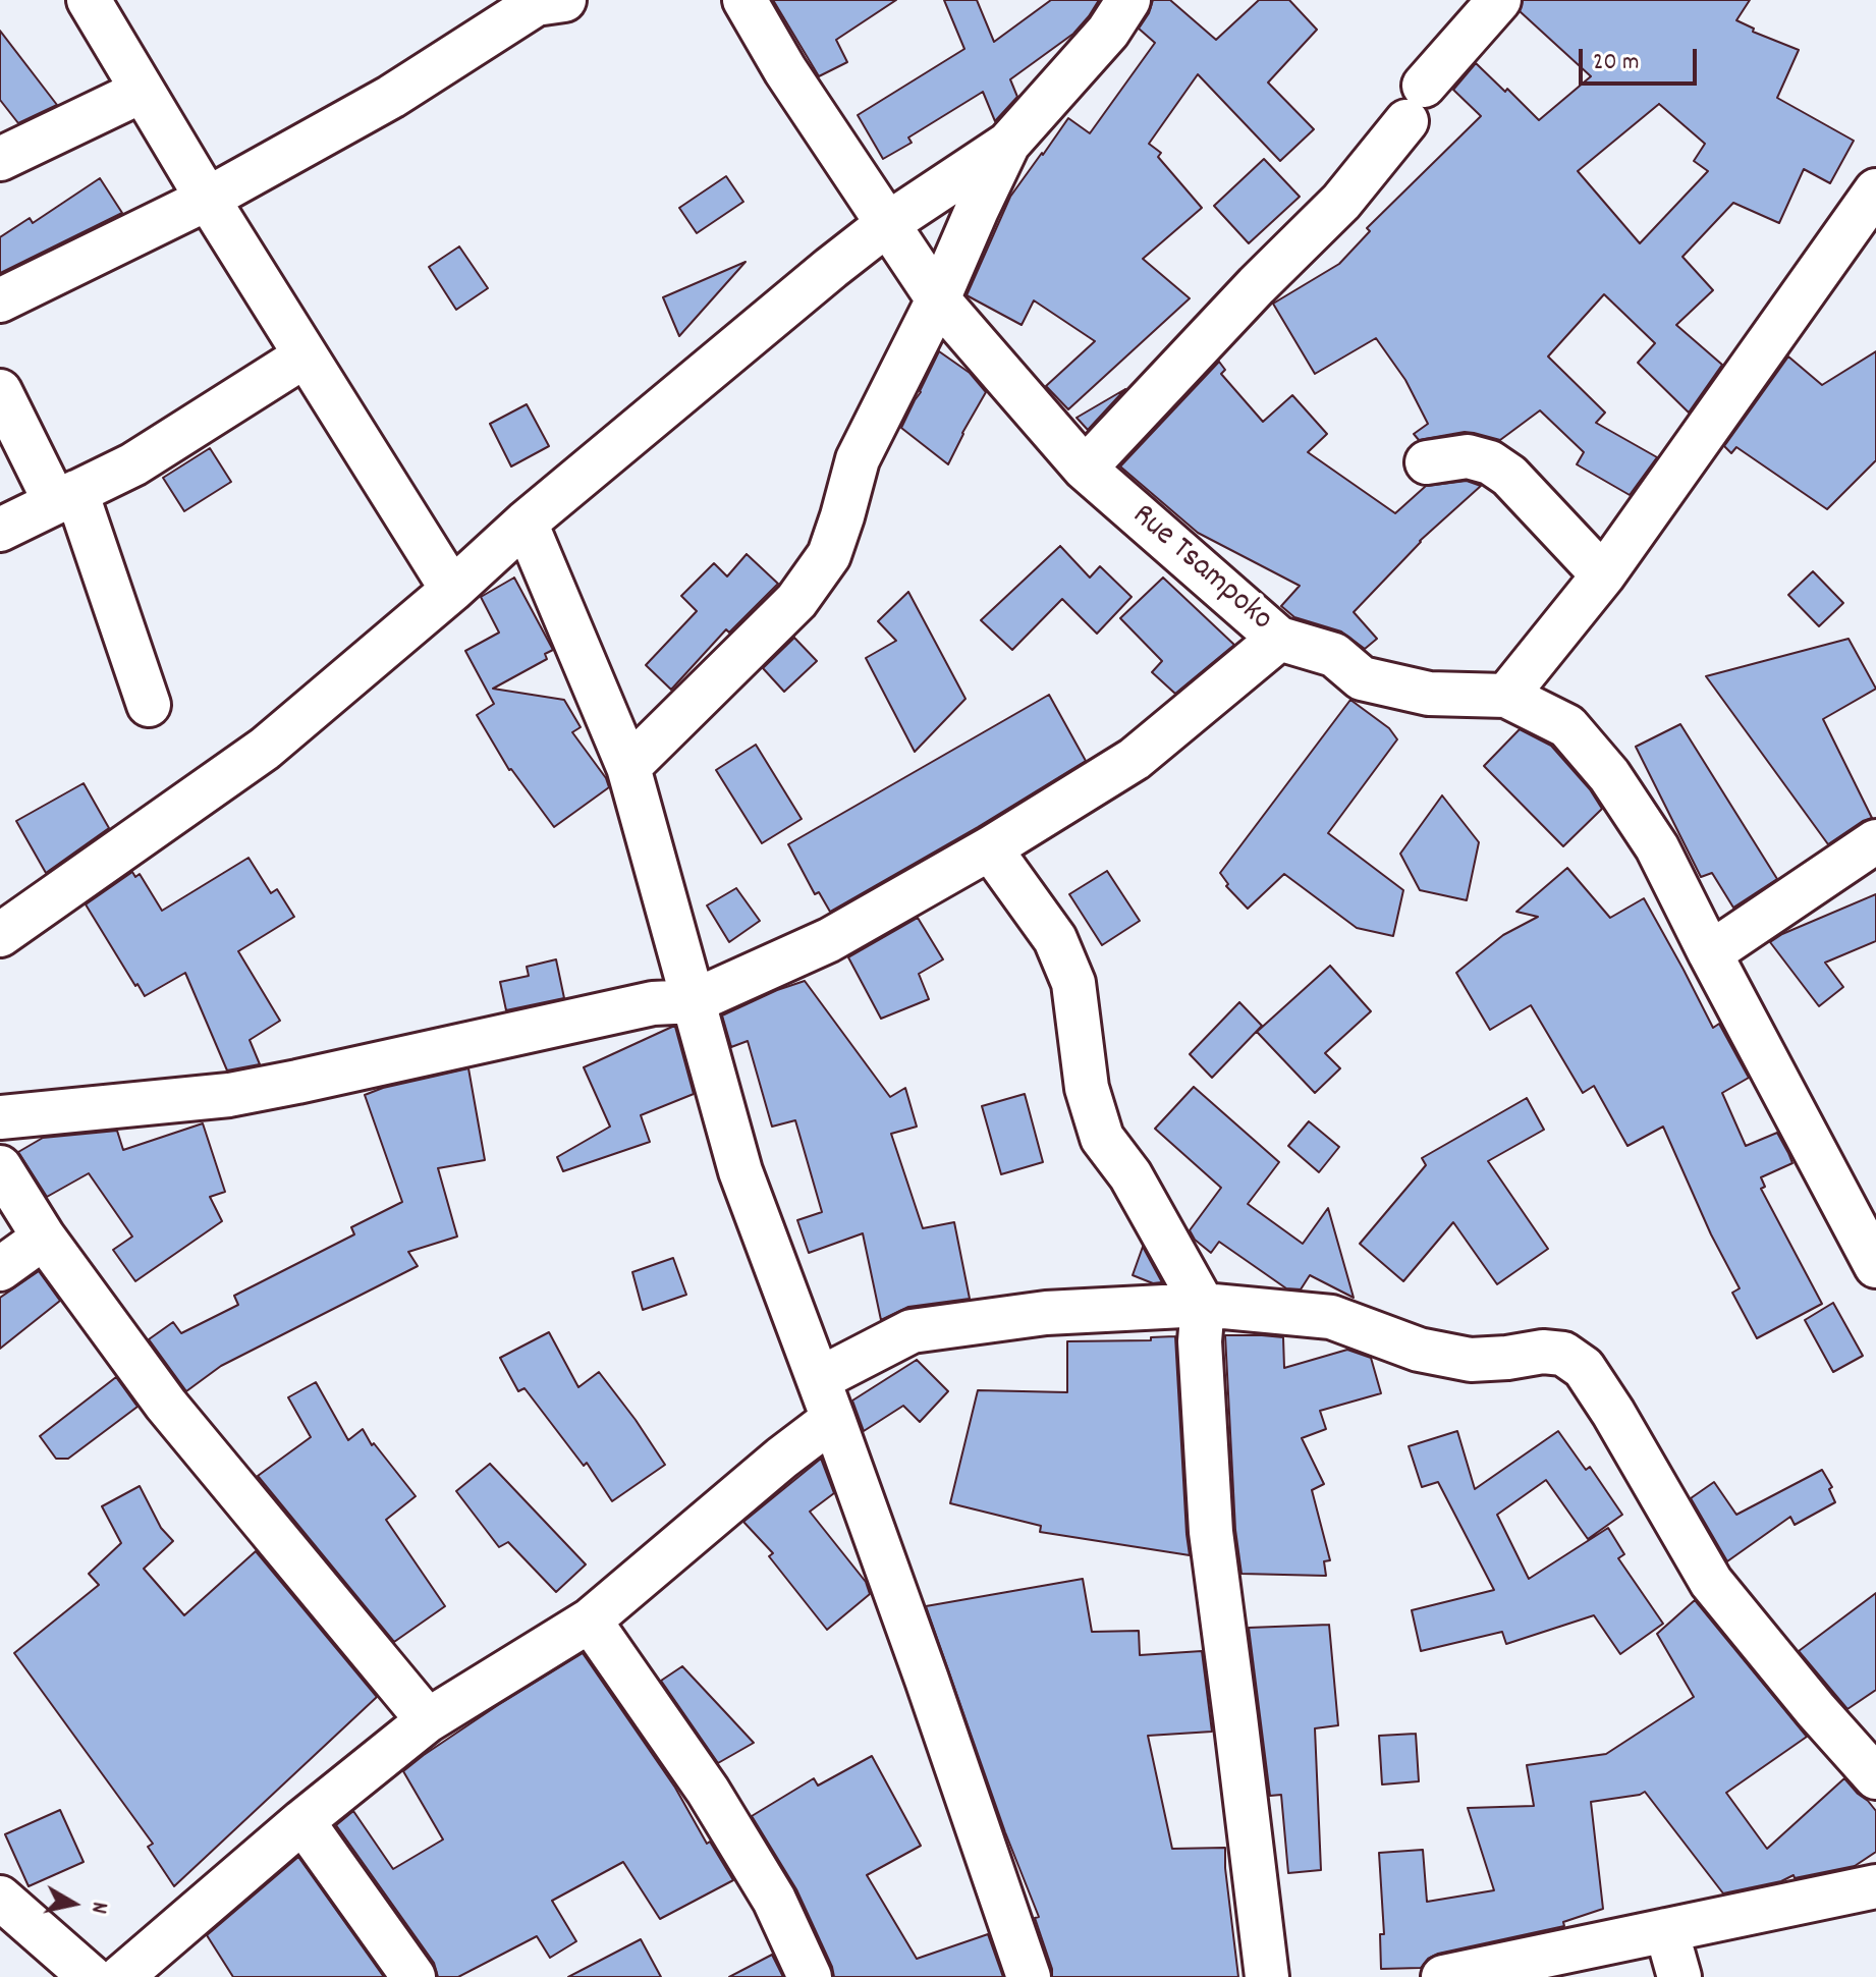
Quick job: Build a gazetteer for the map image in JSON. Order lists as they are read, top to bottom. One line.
{"streets":{"street":["Rue Tsampoko"]},"scale_bar":"20 m","north":"right"}
